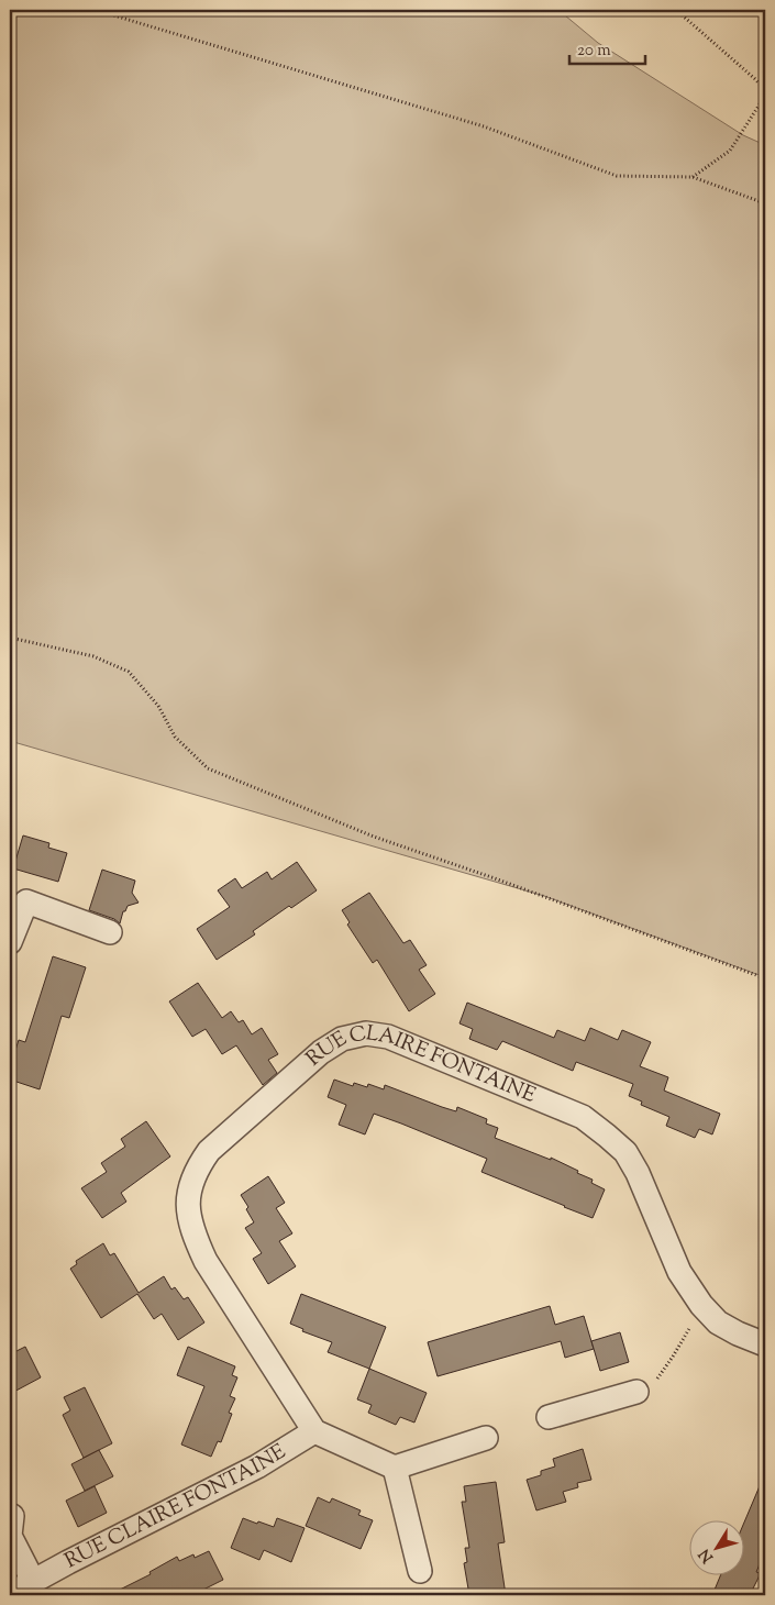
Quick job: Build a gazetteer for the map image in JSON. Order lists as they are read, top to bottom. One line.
{"streets":{"street":["RUE CLAIRE FONTAINE"]},"scale_bar":"20 m","north":"bottom left"}
